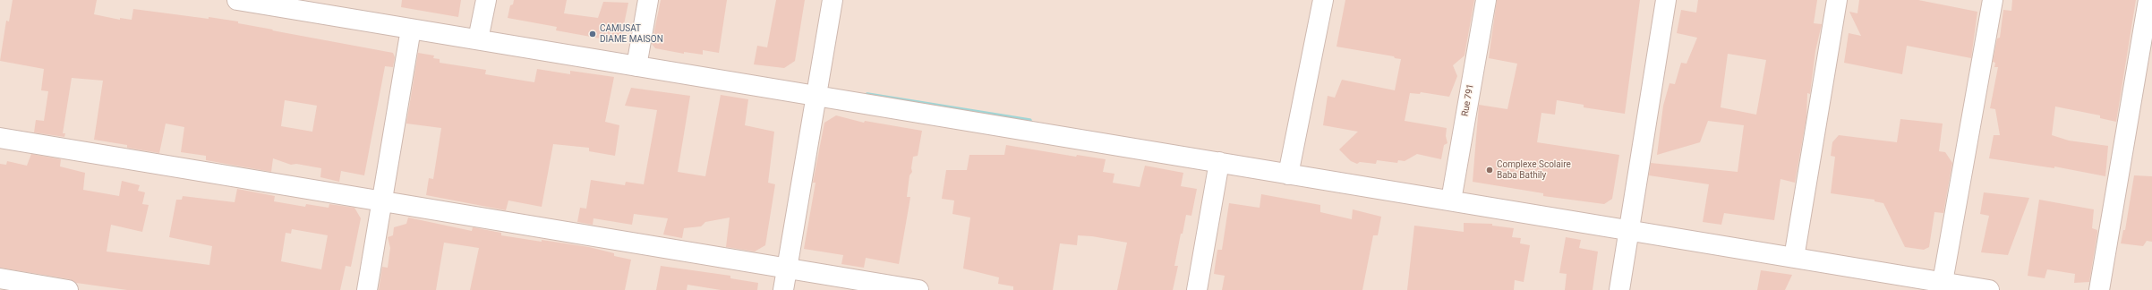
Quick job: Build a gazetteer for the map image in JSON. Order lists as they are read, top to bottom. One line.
{"streets":{"street":["Rue 791"]},"places":["CAMUSAT DIAME MAISON","Complexe Scolaire Baba Bathily"]}
